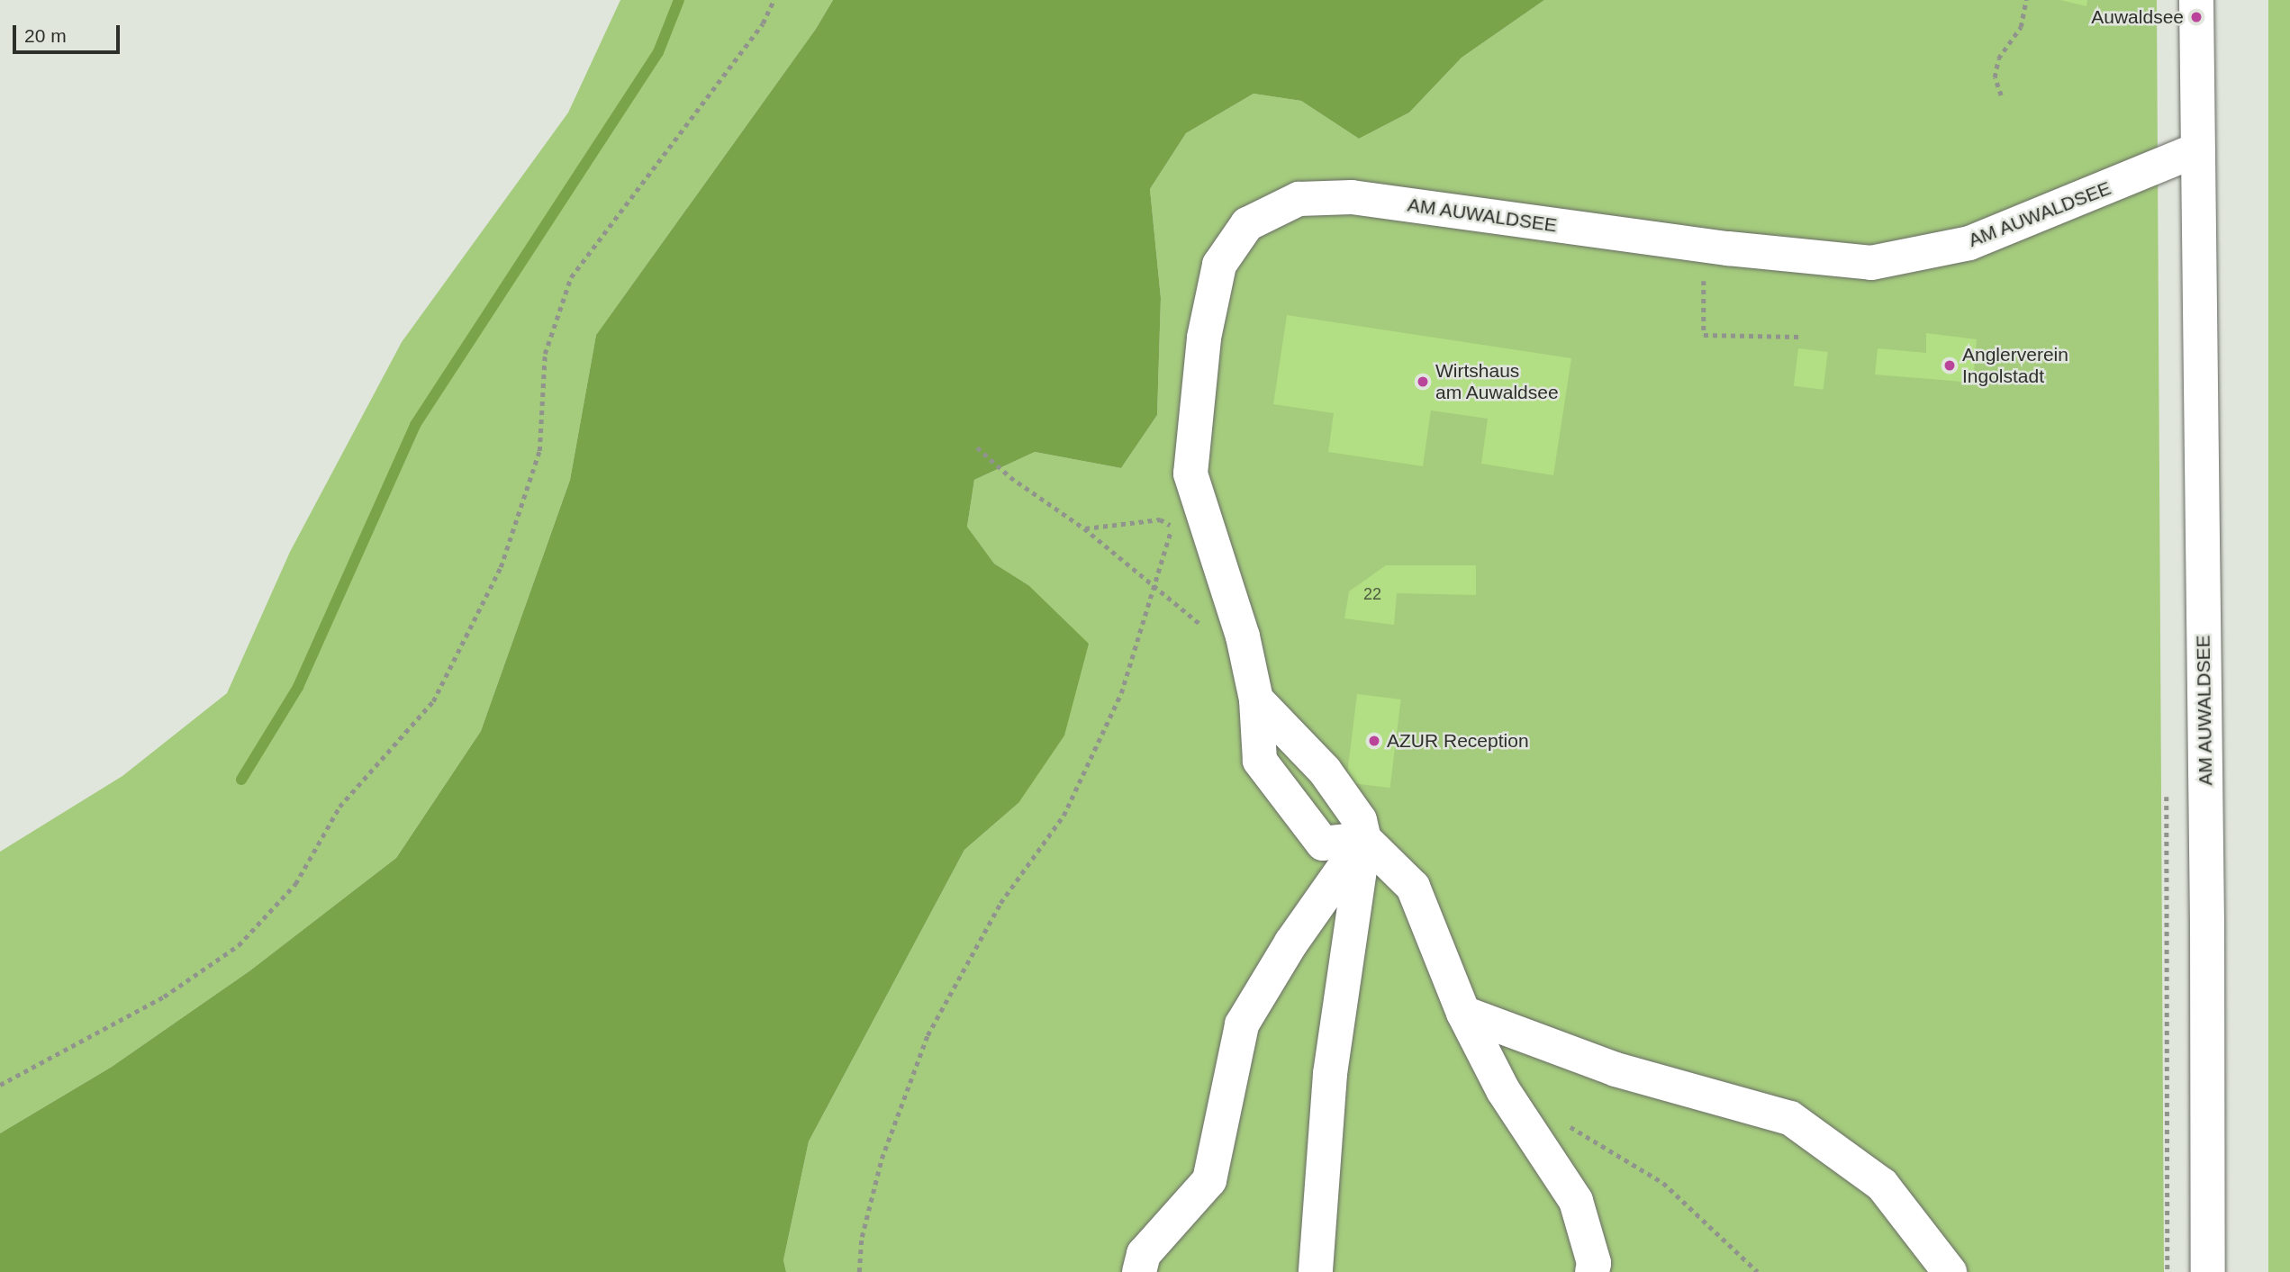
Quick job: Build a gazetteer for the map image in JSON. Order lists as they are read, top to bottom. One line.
{"streets":{"street":["AM AUWALDSEE"]},"places":["Auwaldsee","Anglerverein Ingolstadt","Wirtshaus am Auwaldsee","AZUR Reception"],"house_numbers":["22"],"scale_bar":"20 m"}
